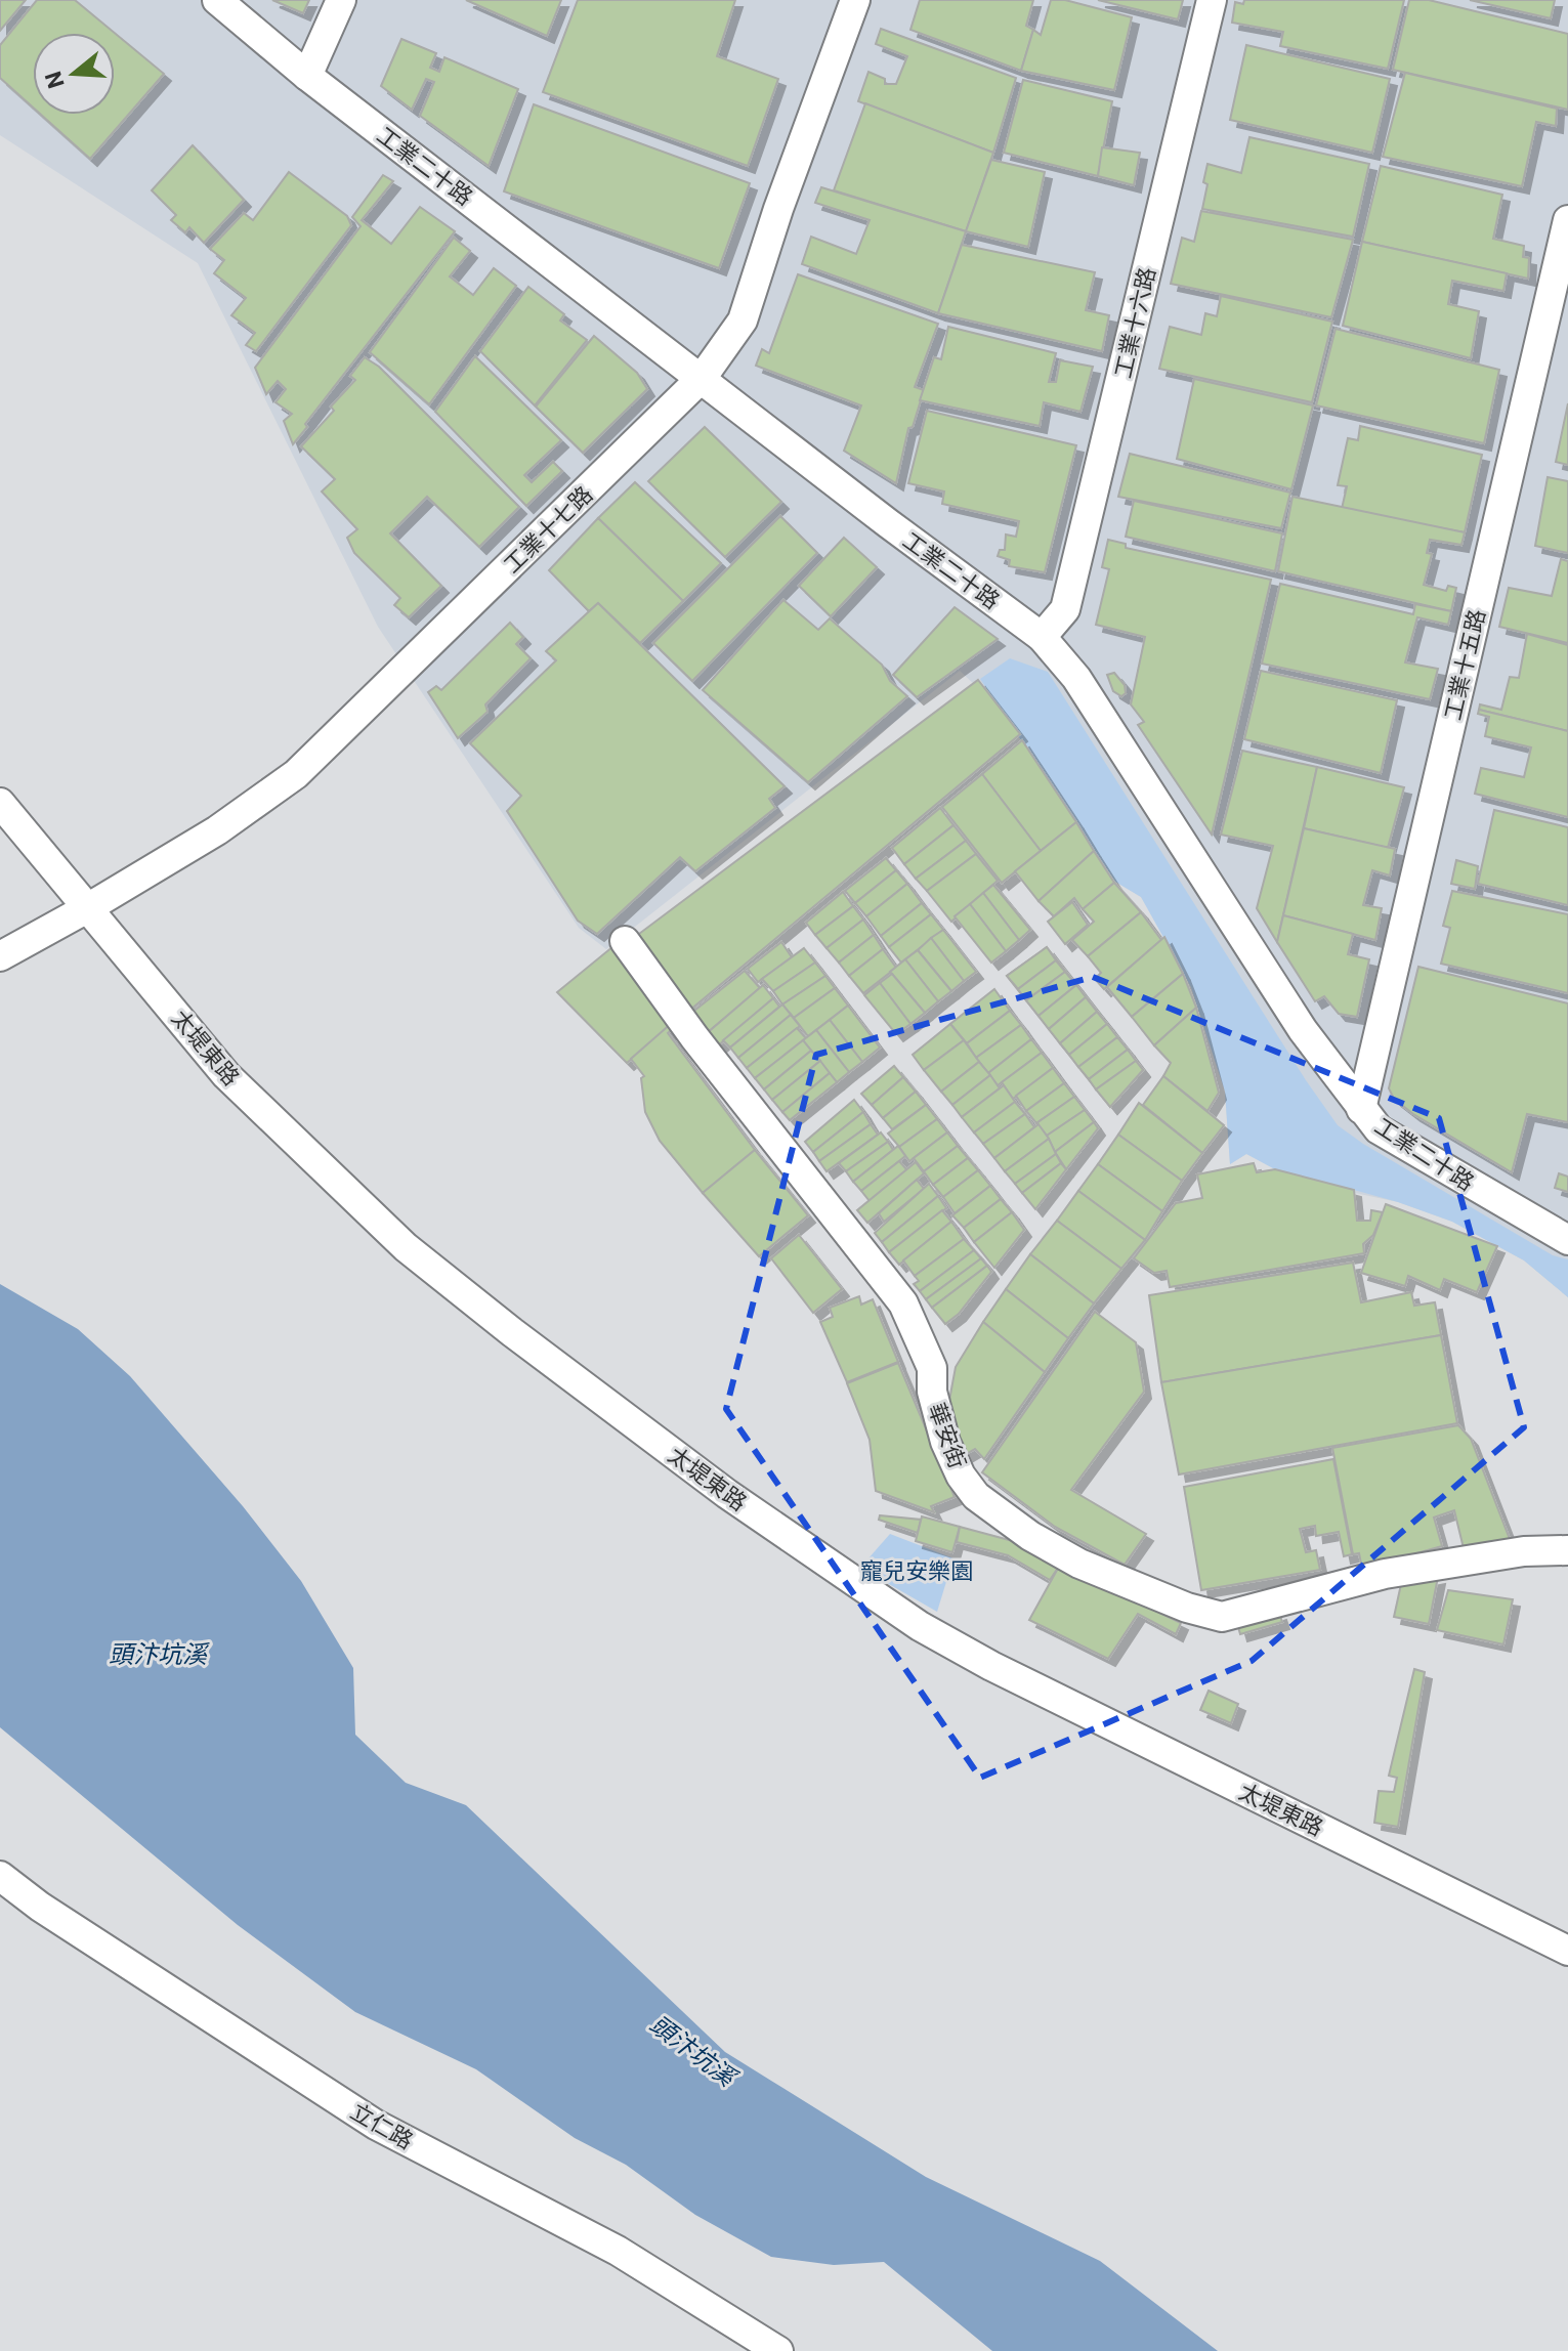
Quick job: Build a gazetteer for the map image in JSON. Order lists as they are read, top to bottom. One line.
{"streets":{"street":["工業二十路","工業十六路","工業十七路","工業十五路","太堤東路","華安街","立仁路"]},"crossings":[["工業二十路","工業十六路"],["工業二十路","工業十七路"],["工業二十路","工業十五路"],["工業十七路","太堤東路"]],"water":["頭汴坑溪"],"parks":["寵兒安樂園"],"north":"left"}
